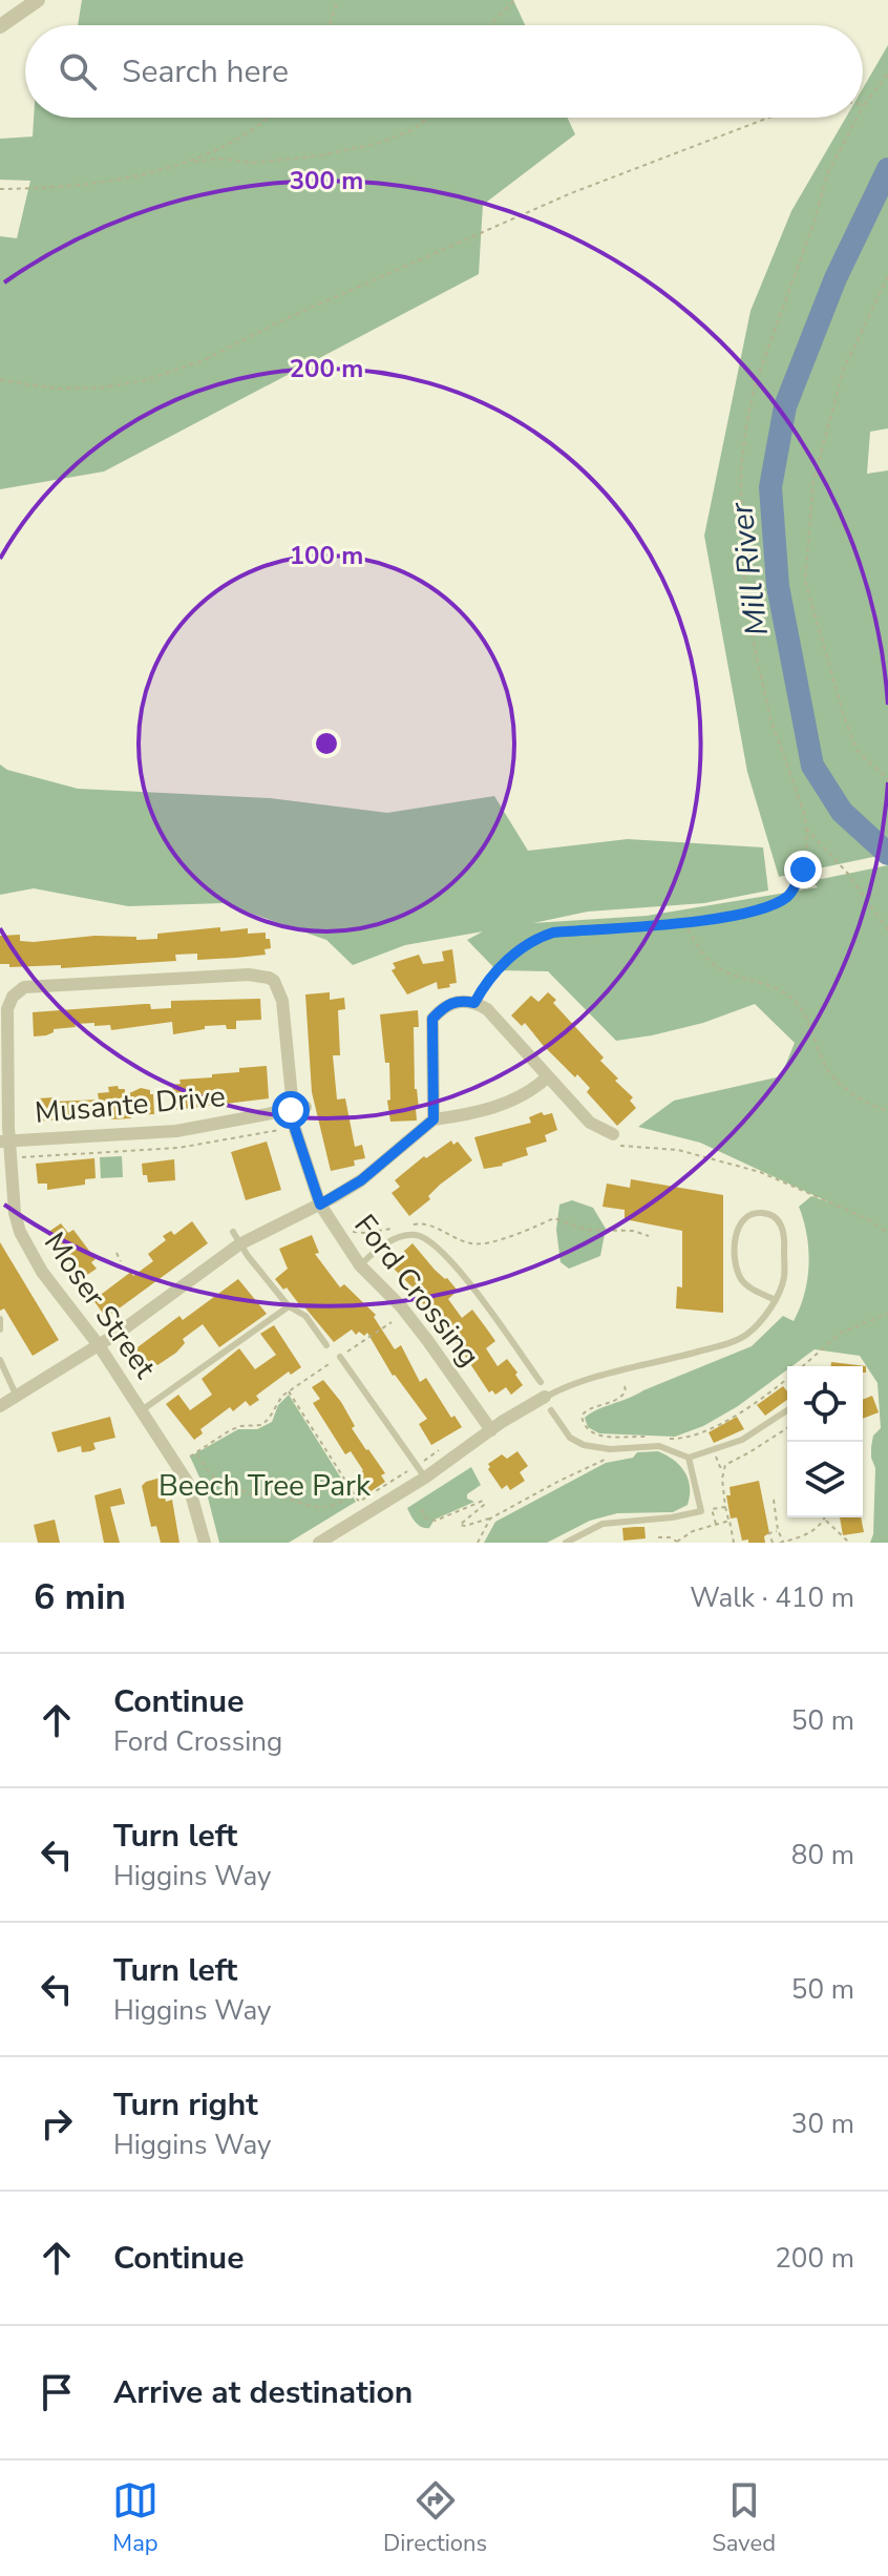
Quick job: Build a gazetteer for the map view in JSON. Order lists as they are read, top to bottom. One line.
{"streets":{"street":["Musante Drive","Ford Crossing","Moser Street"]},"crossings":[["Musante Drive","Ford Crossing"],["Musante Drive","Moser Street"],["Ford Crossing","Moser Street"]],"water":["Mill River"],"parks":["Beech Tree Park"],"page":{"search":"Search here","heading":["6 min","Walk · 410 m"],"list":[["Continue","Ford Crossing","50 m"],["Turn left","Higgins Way","80 m"],["Turn left","Higgins Way","50 m"],["Turn right","Higgins Way","30 m"],["Continue","200 m"],"Arrive at destination"],"nav":["Map","Directions","Saved"]},"rings":["300 m","200 m","100 m"]}
